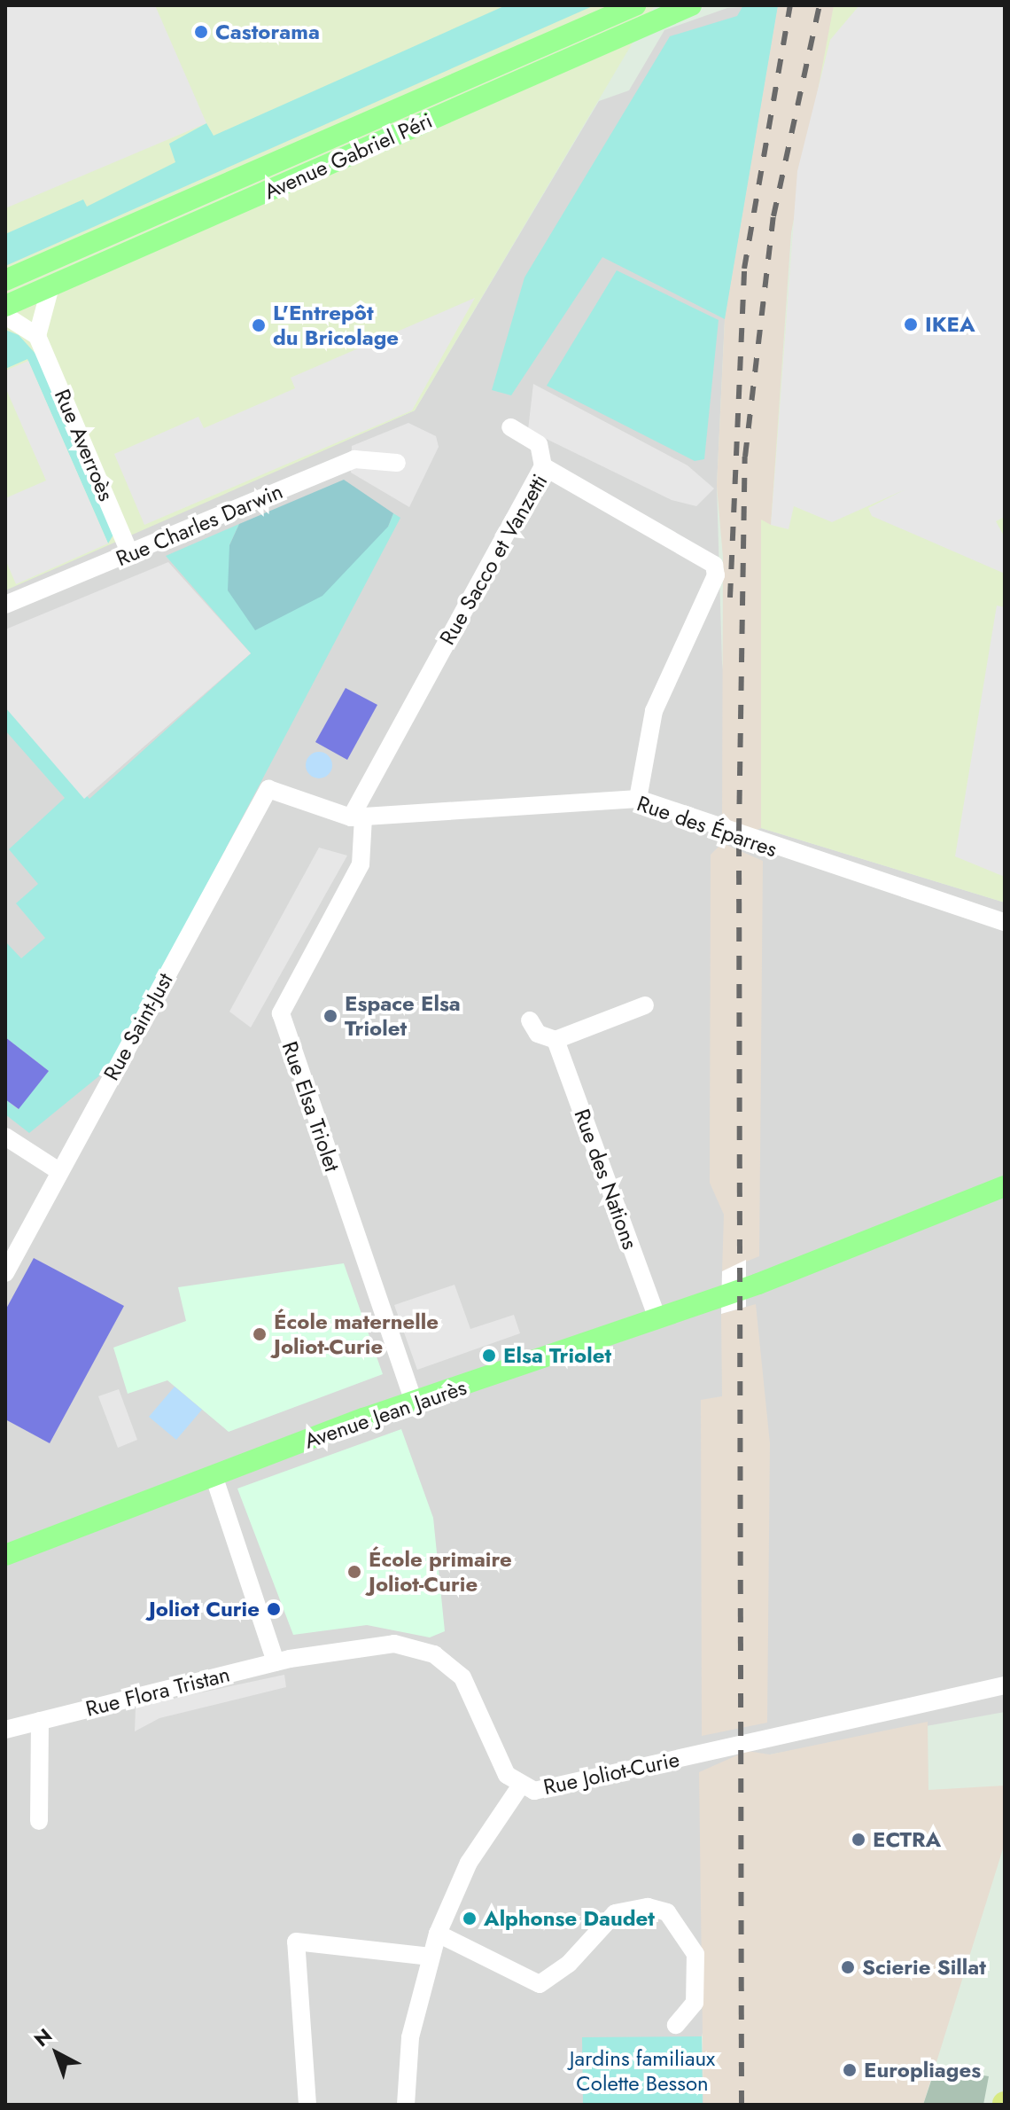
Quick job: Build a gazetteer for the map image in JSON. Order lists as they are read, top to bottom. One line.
{"streets":{"main road":["Avenue Gabriel Péri","Avenue Jean Jaurès"],"street":["Rue Averroès","Rue Charles Darwin","Rue Sacco et Vanzetti","Rue des Éparres","Rue Saint-Just","Rue Elsa Triolet","Rue des Nations","Rue Flora Tristan","Rue Joliot-Curie"]},"crossings":[["Rue Averroès","Rue Charles Darwin"],["Rue Sacco et Vanzetti","Rue des Éparres"],["Rue Sacco et Vanzetti","Rue Elsa Triolet"],["Rue des Éparres","Rue Saint-Just"],["Rue des Éparres","Rue Elsa Triolet"],["Rue Elsa Triolet","Avenue Jean Jaurès"],["Rue des Nations","Avenue Jean Jaurès"],["Rue Flora Tristan","Rue Joliot-Curie"]],"parks":["Jardins familiaux Colette Besson"],"places":["Castorama","IKEA","L'Entrepôt du Bricolage","Espace Elsa Triolet","École maternelle Joliot-Curie","Elsa Triolet","École primaire Joliot-Curie","Joliot Curie","ECTRA","Alphonse Daudet","Scierie Sillat","Europliages"],"north":"top left"}
